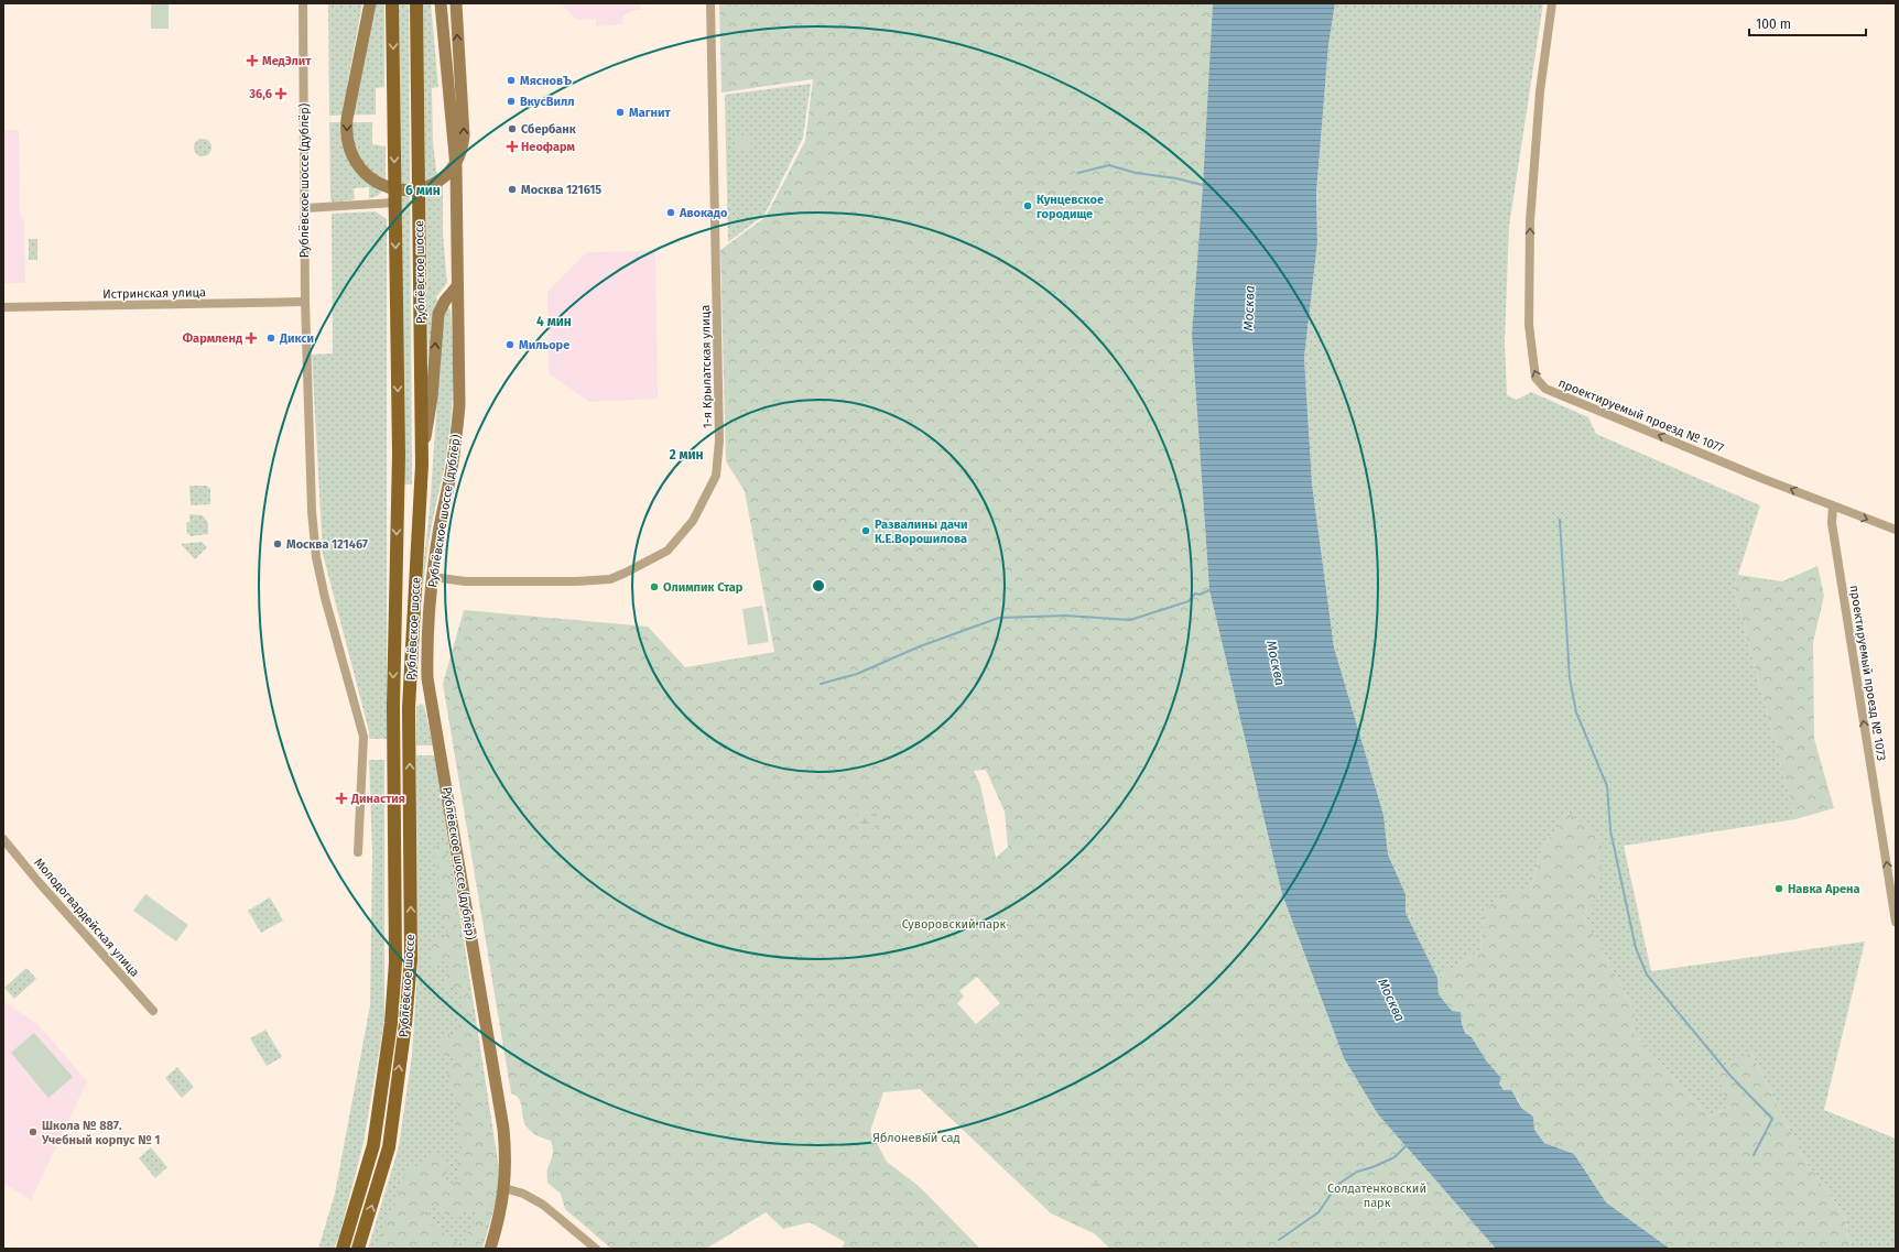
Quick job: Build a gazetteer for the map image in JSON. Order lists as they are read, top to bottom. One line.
{"streets":{"main road":["Рублёвское шоссе"],"street":["Рублёвское шоссе (дублёр)","Истринская улица","1-я Крылатская улица","проектируемый проезд № 1077","проектируемый проезд № 1073","Молодогвардейская улица"]},"crossings":[["Рублёвское шоссе (дублёр)","Истринская улица"],["Рублёвское шоссе (дублёр)","1-я Крылатская улица"],["проектируемый проезд № 1077","проектируемый проезд № 1073"]],"one_way":["проектируемый проезд № 1073"],"water":["Москва"],"parks":["Суворовский парк","Яблоневый сад","Солдатенковский парк"],"places":{"health":["МедЭлит","36,6","Неофарм","Фармленд","Династия"],"other":["МясновЪ","ВкусВилл","Магнит","Сбербанк","Москва 121615","Кунцевское городище","Авокадо","Дикси","Мильоре","Развалины дачи К.Е.Ворошилова","Москва 121467","Олимпик Стар","Навка Арена","Школа № 887. Учебный корпус № 1"]},"scale_bar":"100 m","rings":["6 мин","4 мин","2 мин"]}
